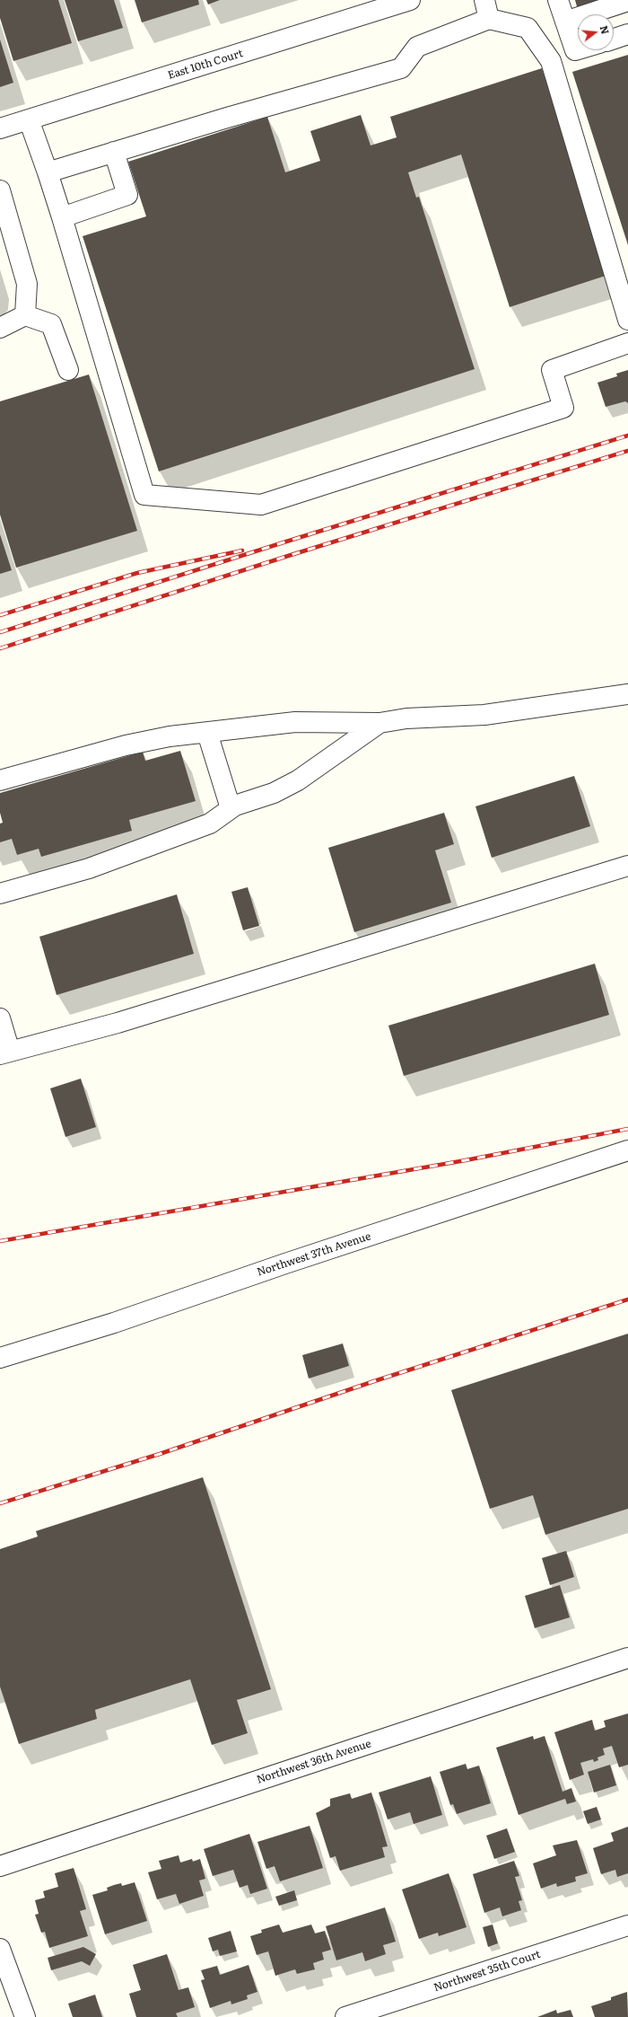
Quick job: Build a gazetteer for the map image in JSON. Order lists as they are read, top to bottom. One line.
{"streets":{"street":["East 10th Court","Northwest 37th Avenue","Northwest 36th Avenue","Northwest 35th Court"]},"north":"right"}
